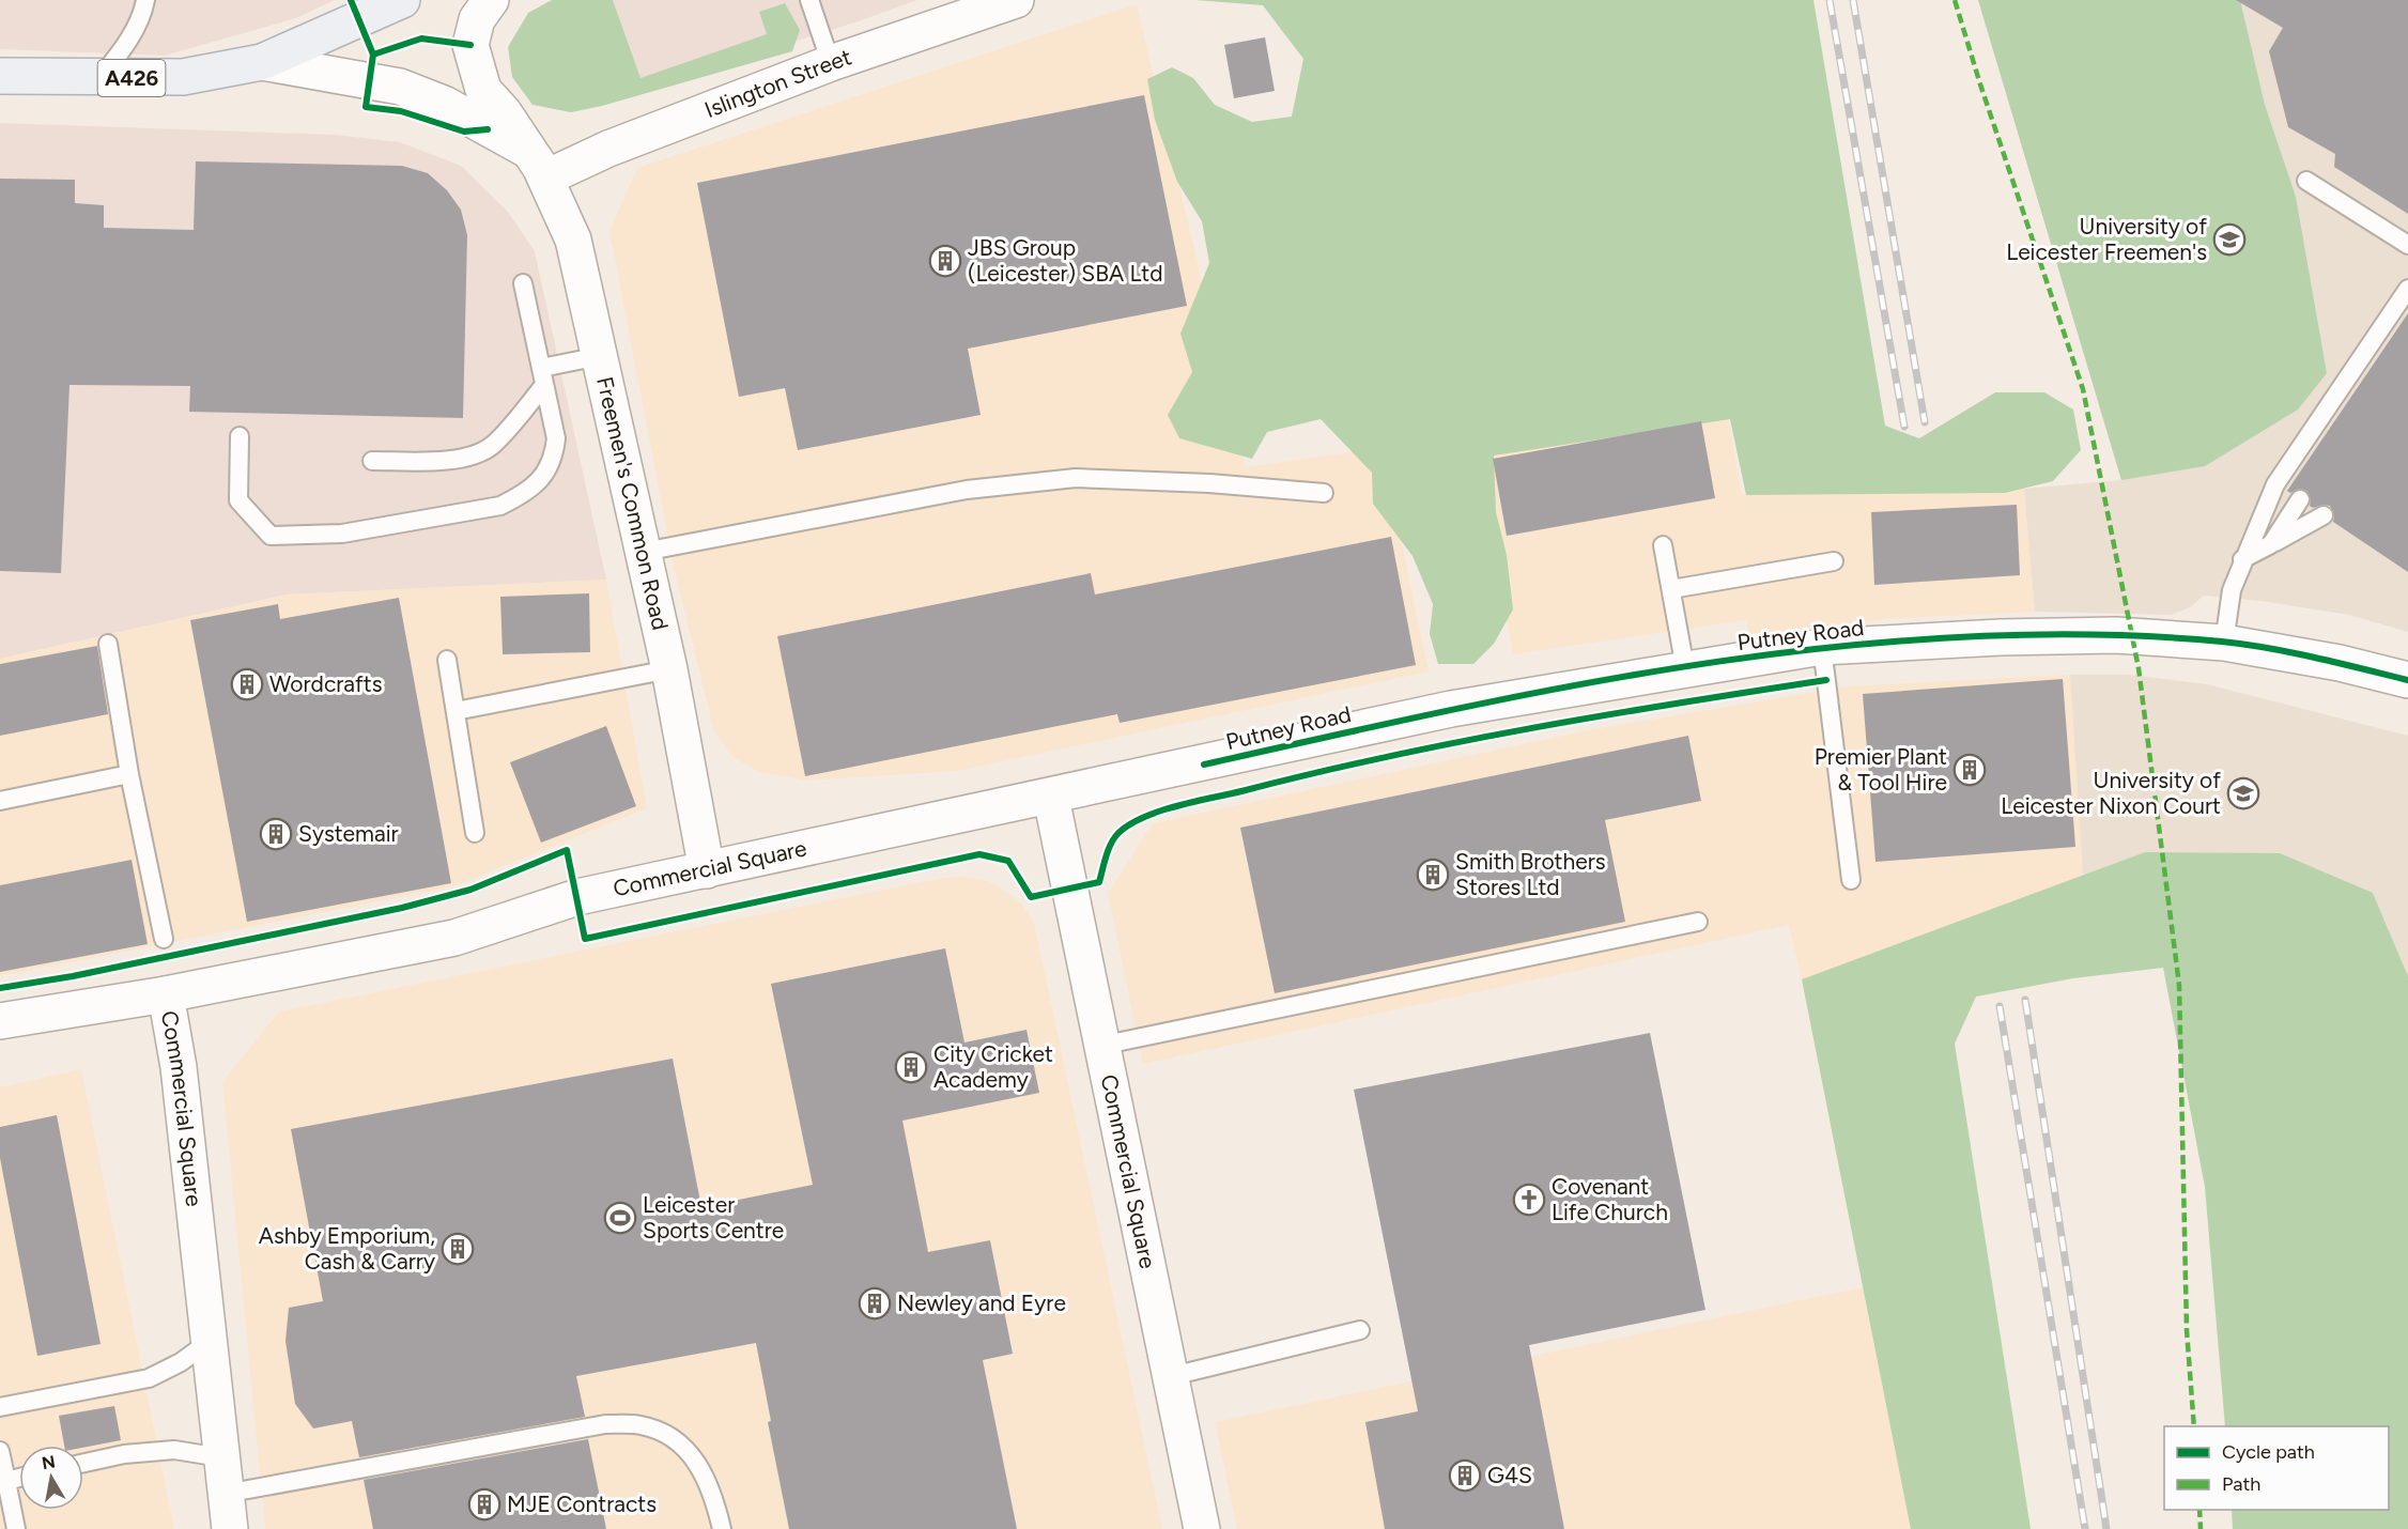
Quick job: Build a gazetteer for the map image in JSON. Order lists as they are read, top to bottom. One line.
{"streets":{"main road":["A426","Freemen's Common Road"],"street":["Islington Street","Putney Road","Commercial Square"]},"crossings":[["A426","Freemen's Common Road"],["Islington Street","Freemen's Common Road"],["Freemen's Common Road","Commercial Square"],["Putney Road","Commercial Square"]],"places":{"school or university":["University of Leicester Freemen's","University of Leicester Nixon Court"],"building":["JBS Group (Leicester) SBA Ltd","Wordcrafts","Premier Plant & Tool Hire","Systemair","Smith Brothers Stores Ltd","City Cricket Academy","Ashby Emporium, Cash & Carry","Newley and Eyre","G4S","MJE Contracts"],"church":["Covenant Life Church"],"sports":["Leicester Sports Centre"]},"legend":["Cycle path","Path"],"north":"top"}
